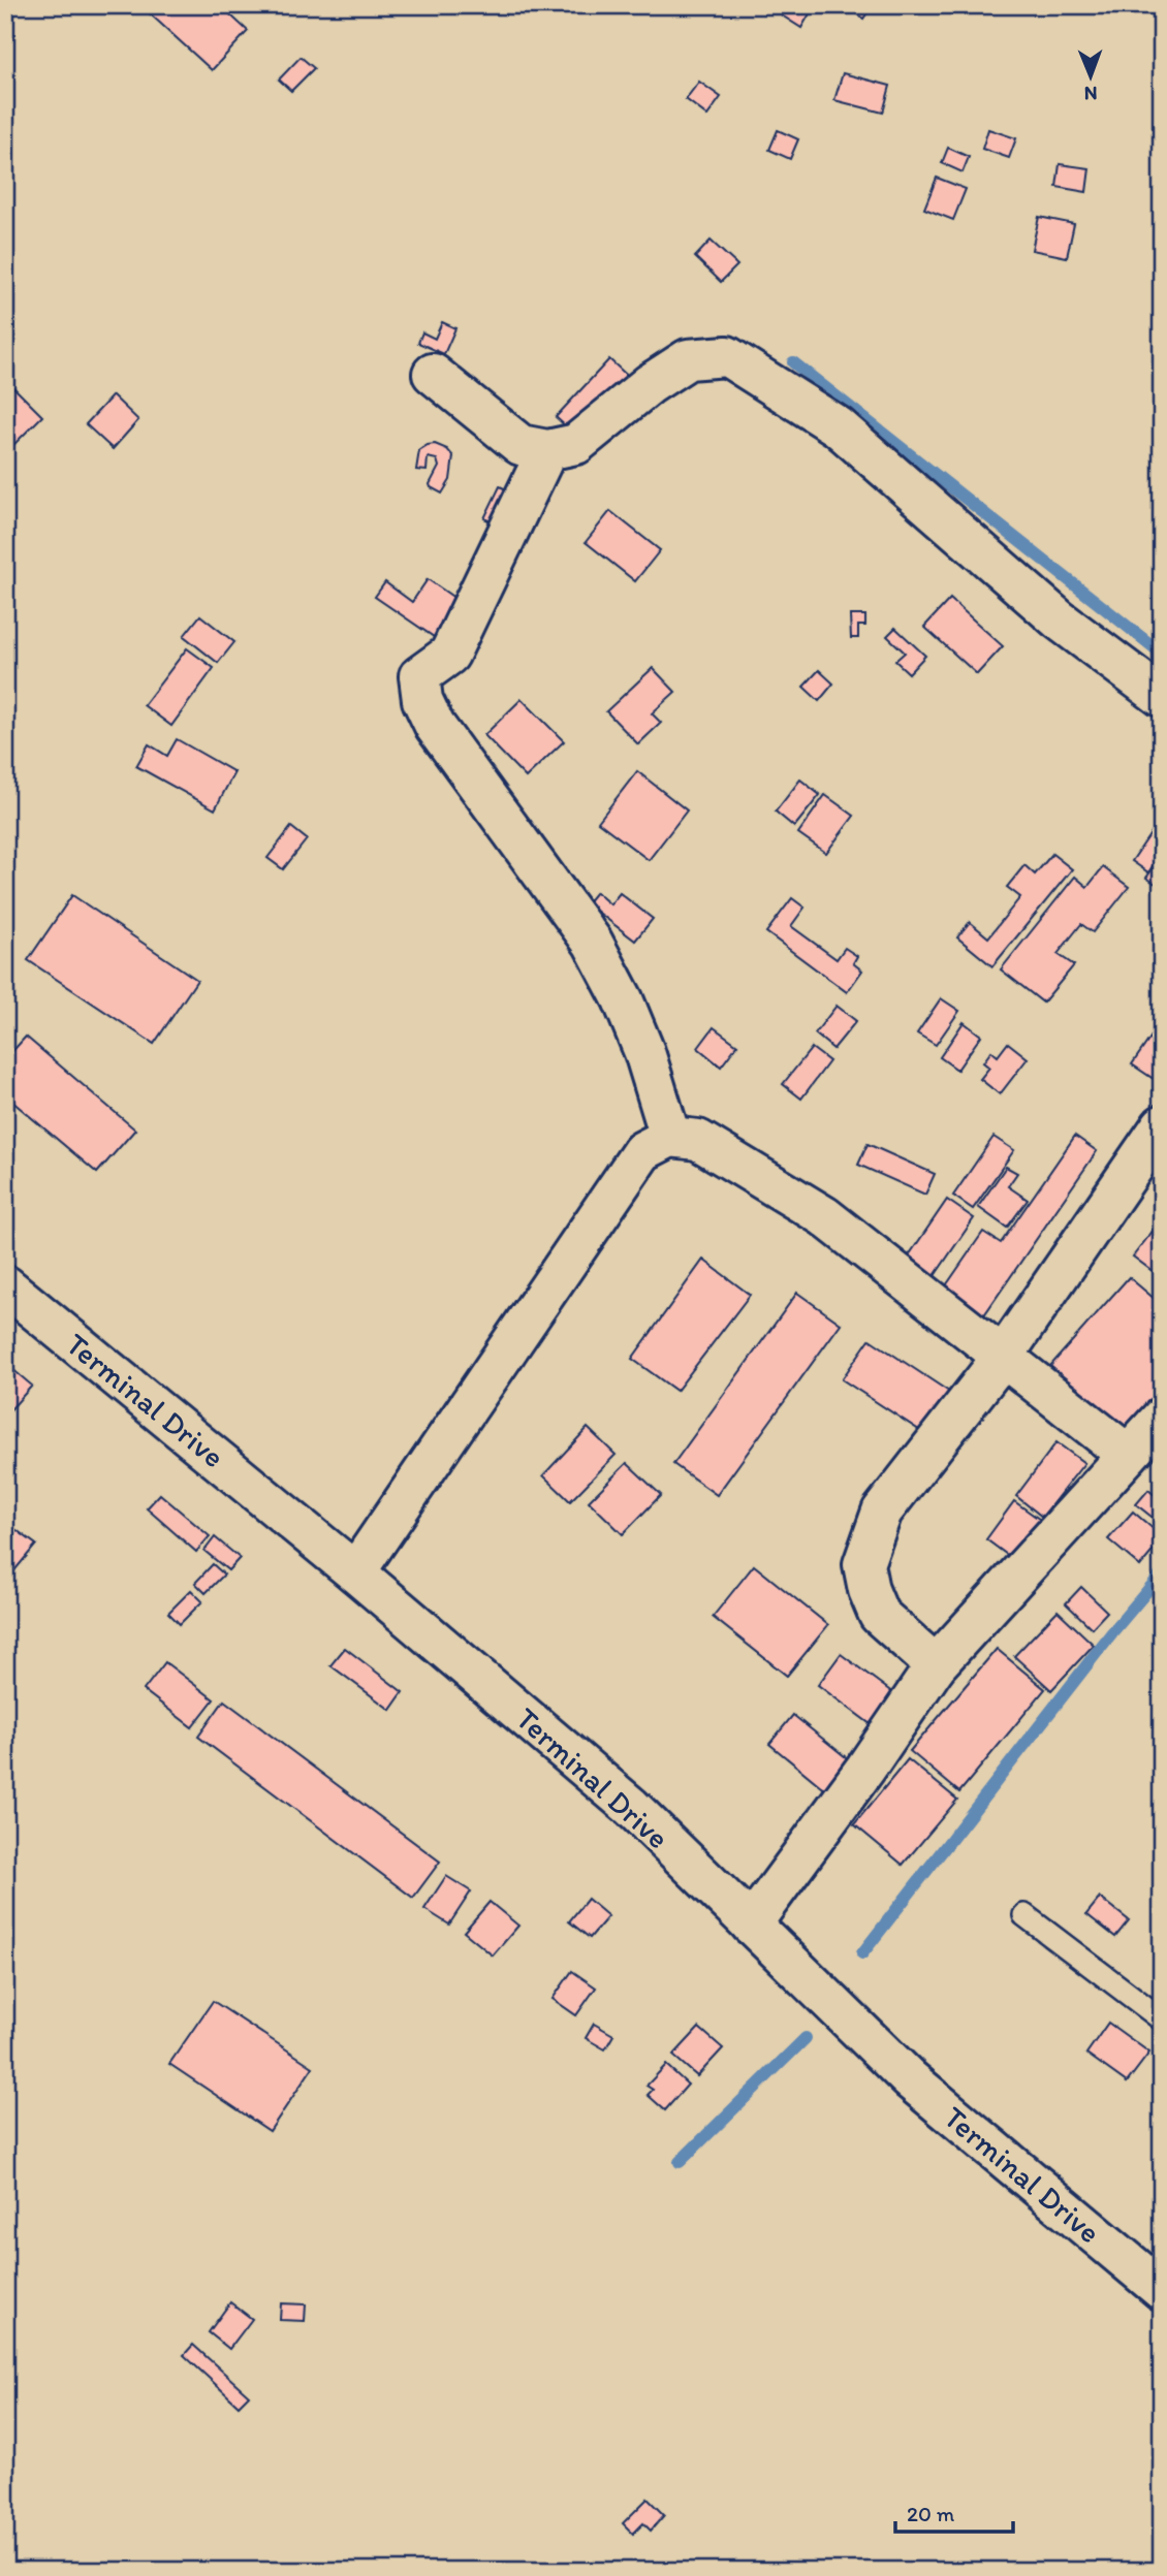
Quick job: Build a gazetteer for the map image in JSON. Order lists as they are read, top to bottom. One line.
{"streets":{"street":["Terminal Drive"]},"scale_bar":"20 m","north":"bottom"}
